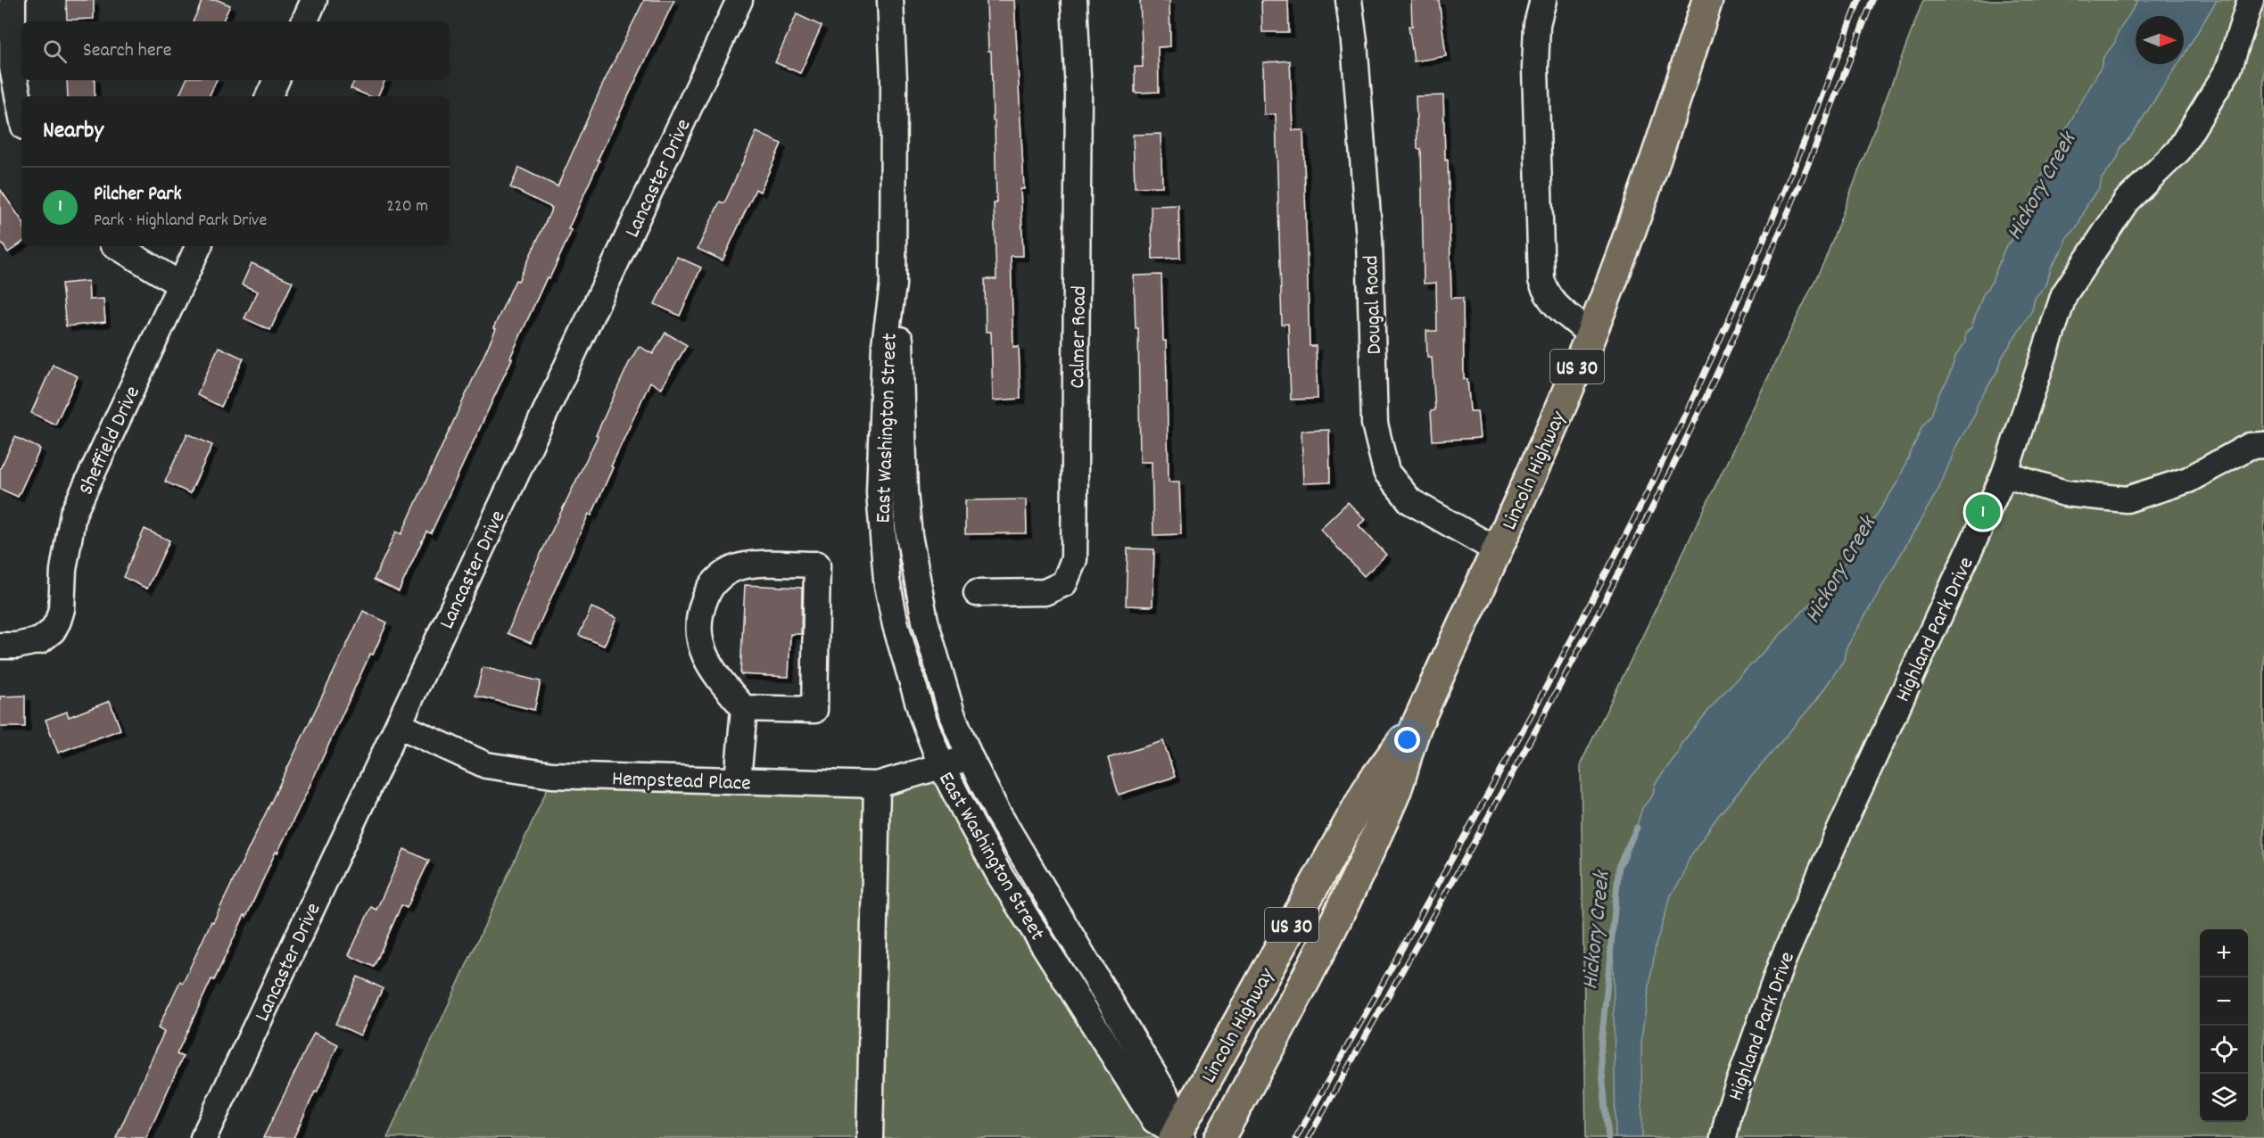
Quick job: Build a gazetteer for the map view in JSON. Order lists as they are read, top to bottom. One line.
{"streets":{"main road":["US 30","Lincoln Highway"],"street":["Lancaster Drive","Dougal Road","Calmer Road","East Washington Street","Sheffield Drive","Highland Park Drive","Hempstead Place"]},"crossings":[["Lancaster Drive","Hempstead Place"],["Dougal Road","Lincoln Highway"],["East Washington Street","Lincoln Highway"],["East Washington Street","Hempstead Place"]],"water":["Hickory Creek"],"north":"right","page":{"search":"Search here","heading":"Nearby","list":[{"mark":"1","name":"Pilcher Park","note":"Park · Highland Park Drive","value":"220 m"}],"pins":"1","map_buttons":["+","−"]}}
